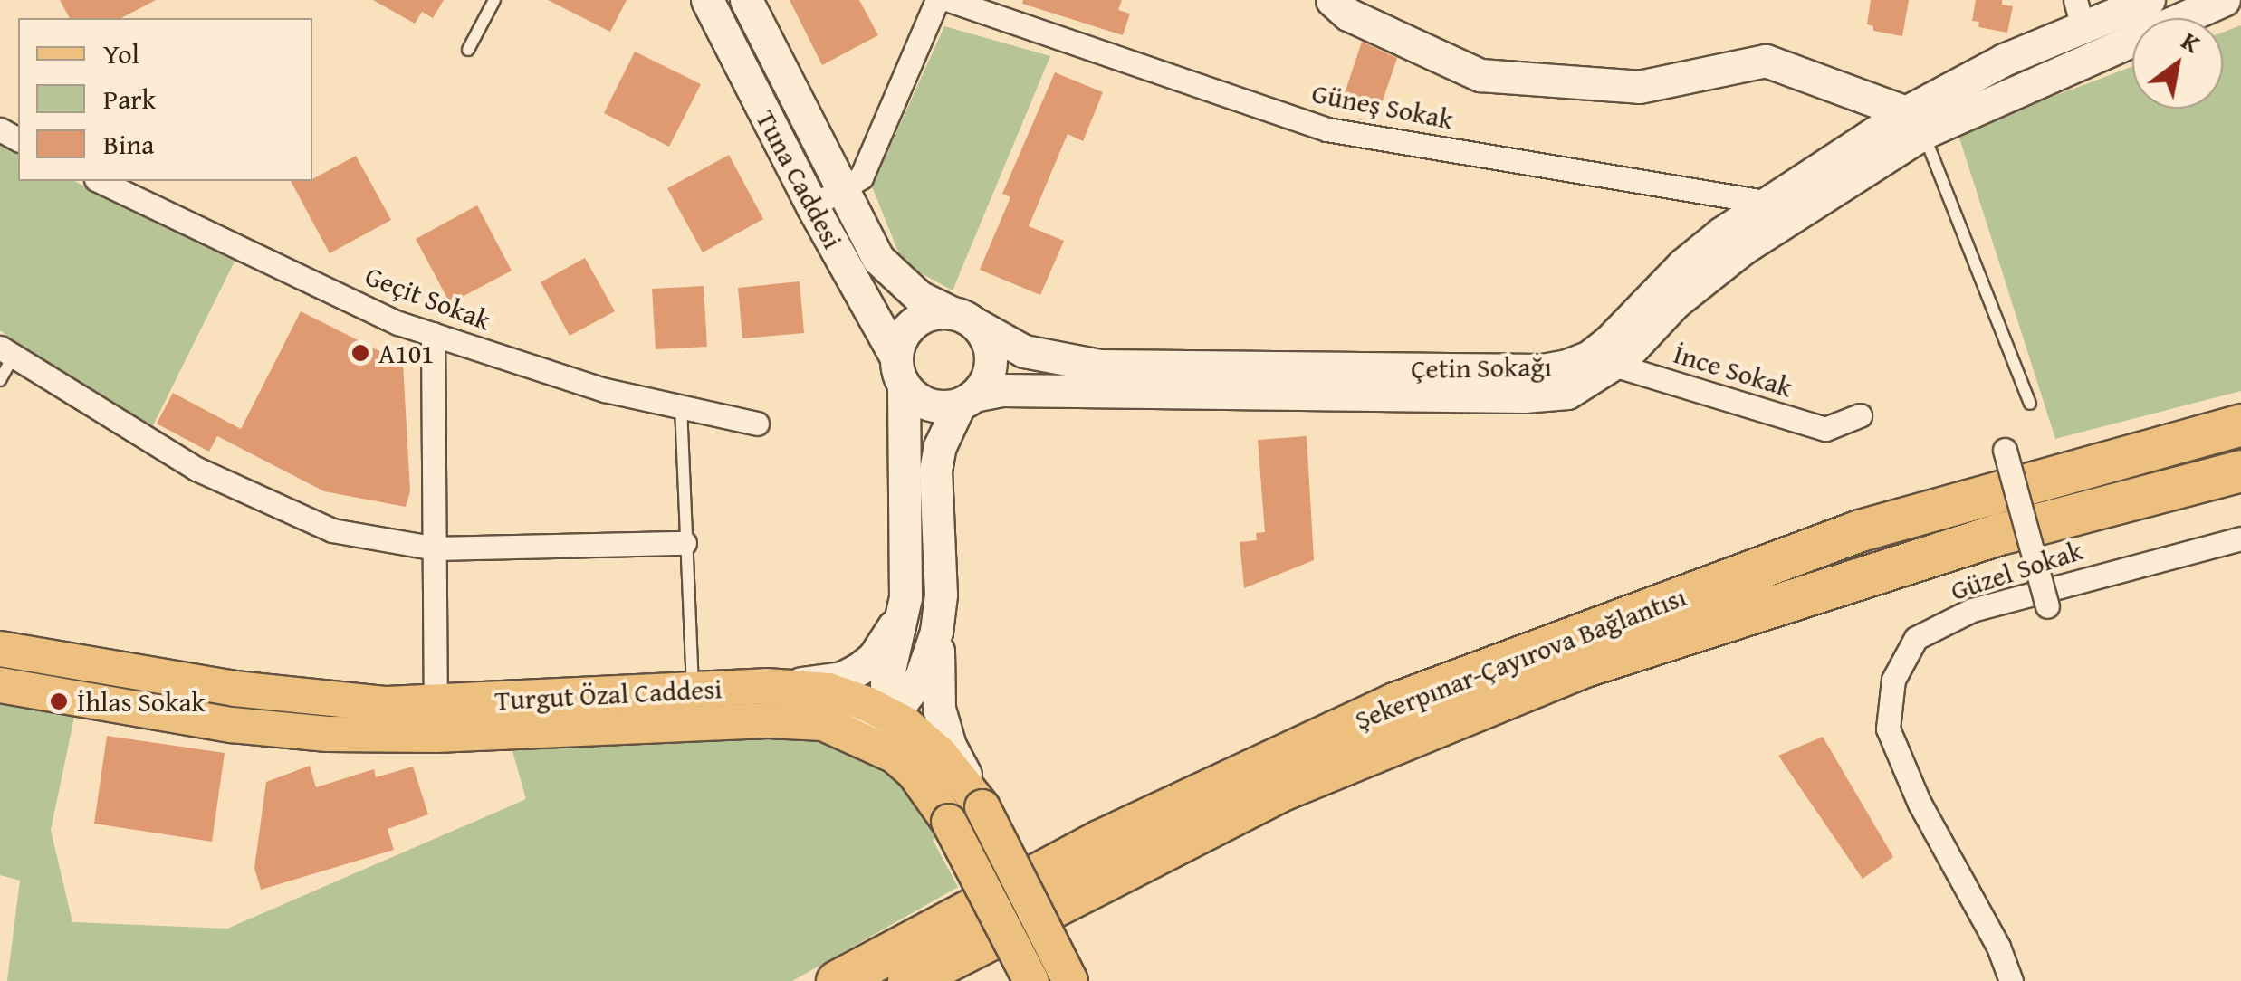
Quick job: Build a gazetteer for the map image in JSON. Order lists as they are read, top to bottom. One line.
{"streets":{"highway":["Şekerpınar-Çayırova Bağlantısı"],"main road":["Turgut Özal Caddesi"],"street":["Güneş Sokak","Tuna Caddesi","Geçit Sokak","Çetin Sokağı","İnce Sokak","Güzel Sokak"]},"crossings":[["Güneş Sokak","Çetin Sokağı"],["Tuna Caddesi","Çetin Sokağı"],["Çetin Sokağı","İnce Sokak"]],"places":["A101","İhlas Sokak"],"legend":["Yol","Park","Bina"],"north":"top right"}
